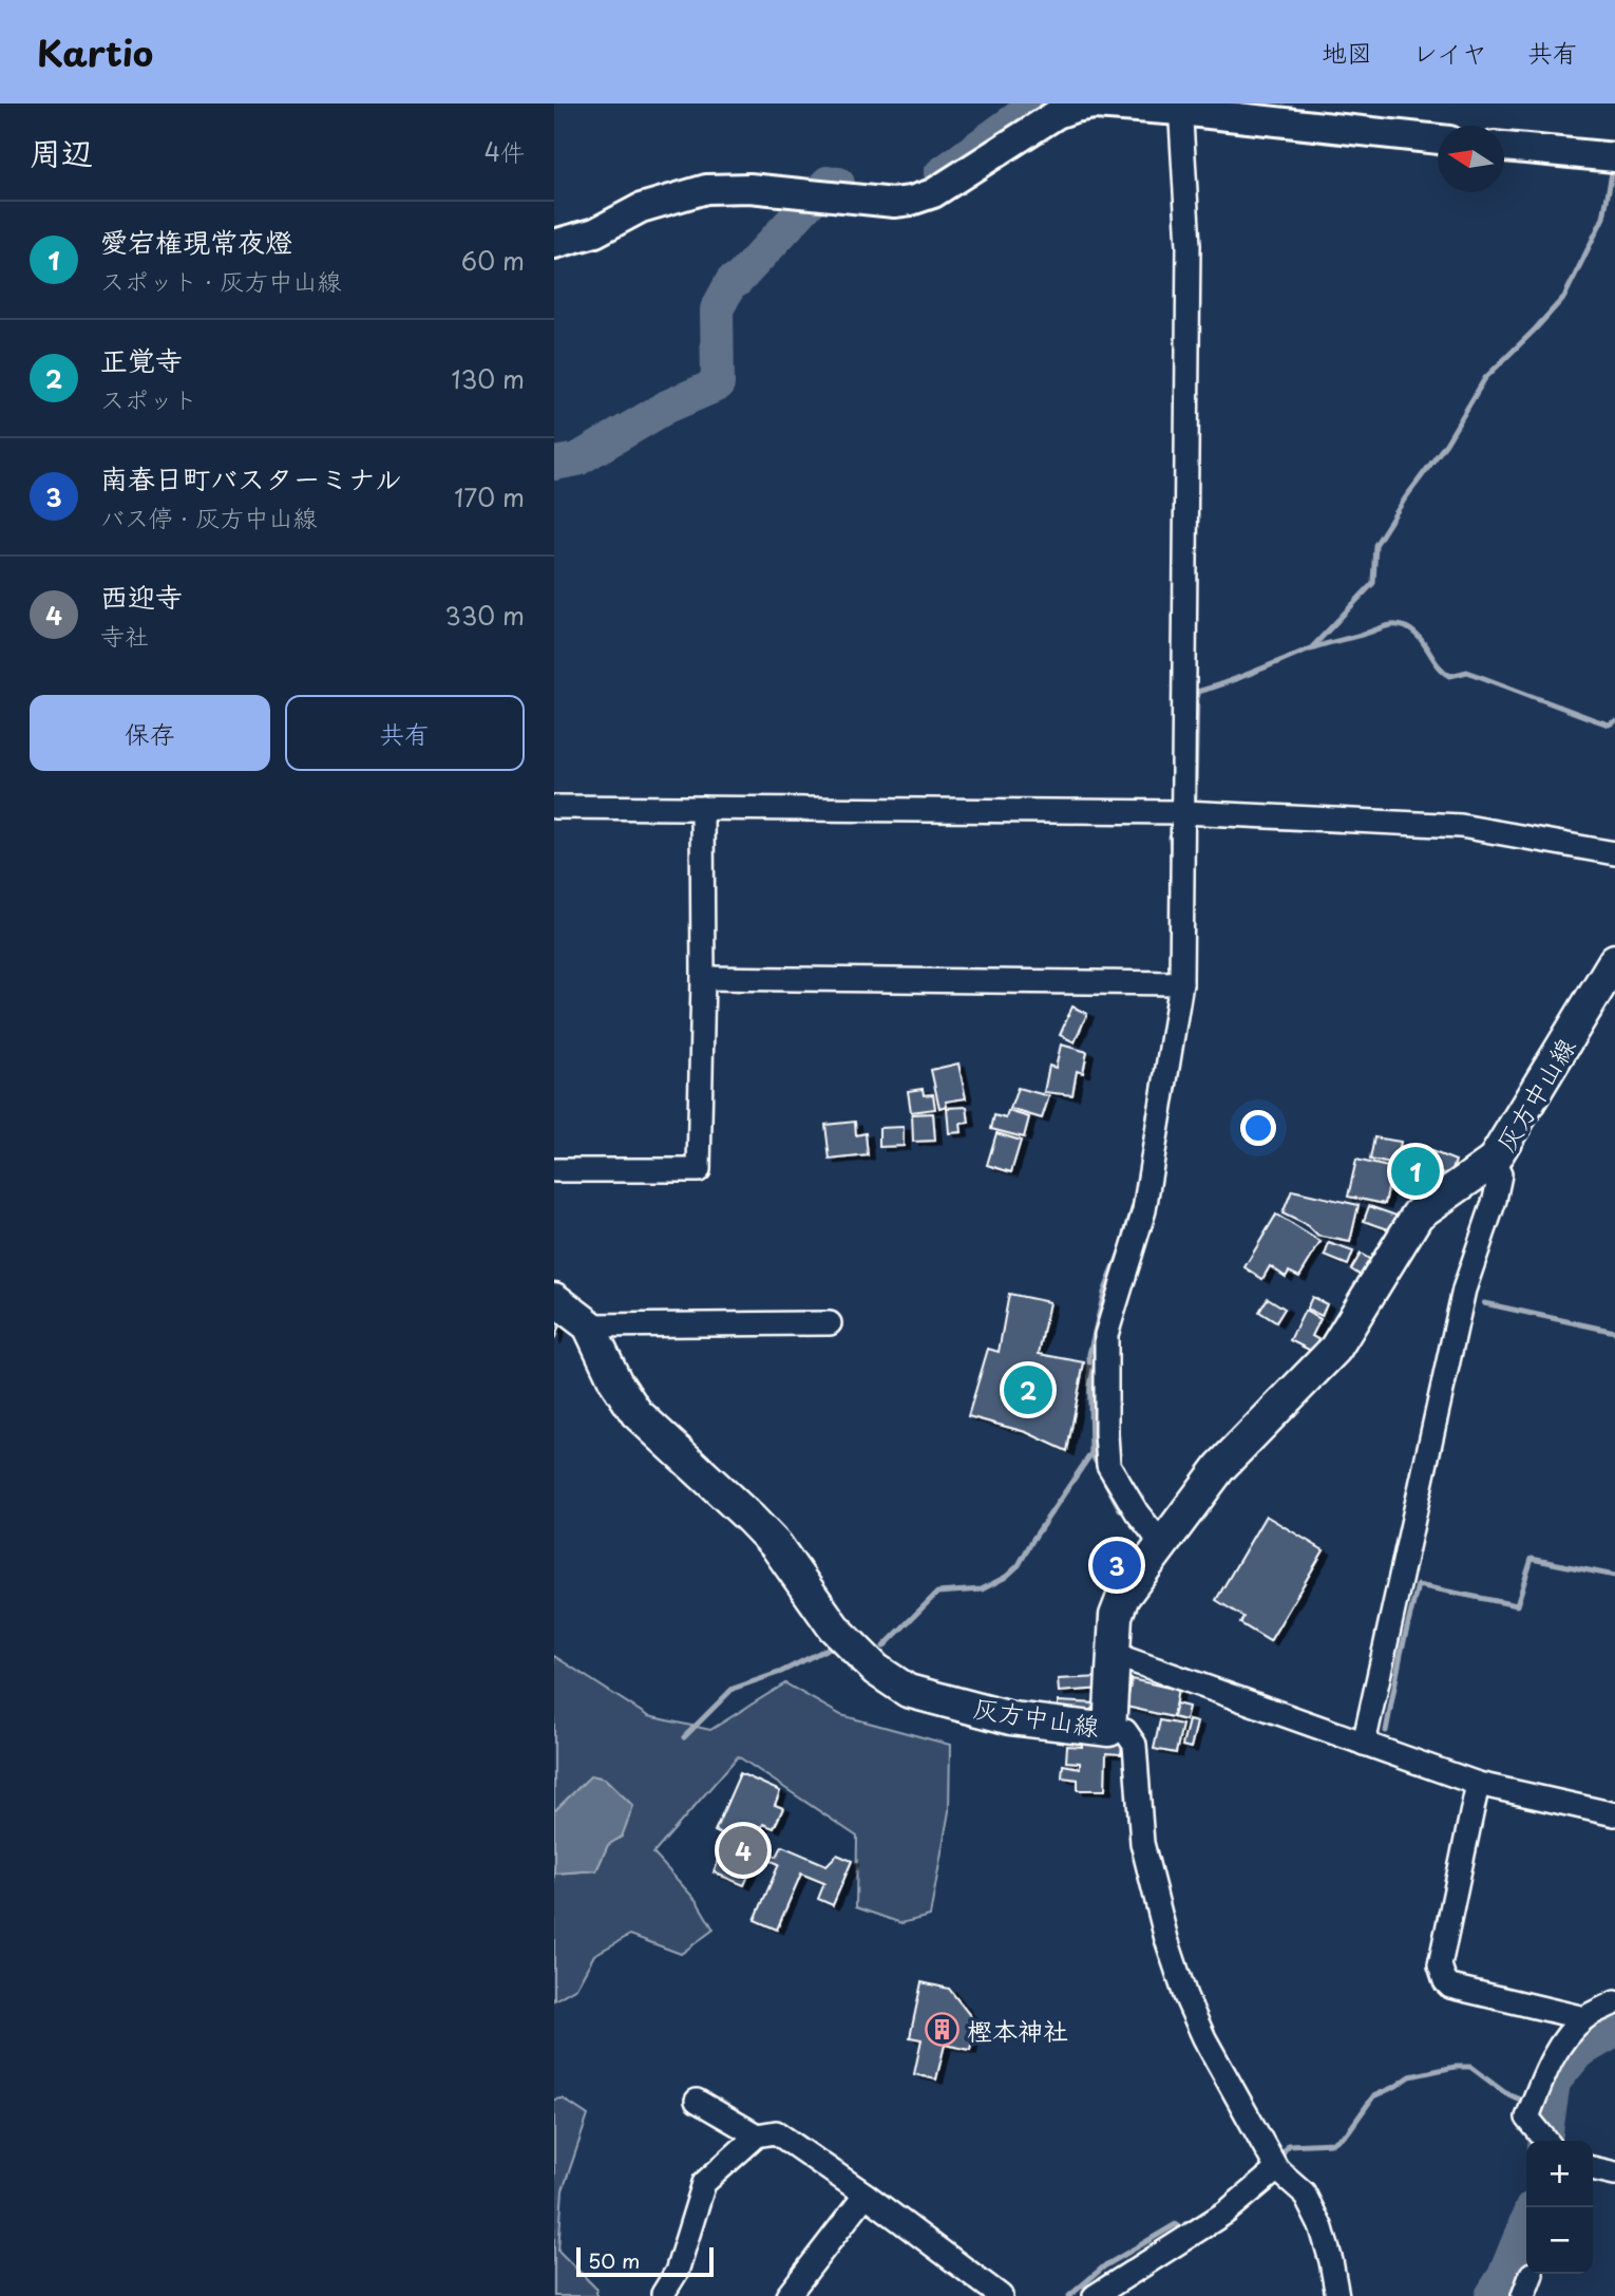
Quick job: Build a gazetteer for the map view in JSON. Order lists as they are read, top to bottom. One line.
{"streets":{"main road":["灰方中山線"]},"places":{"building":["樫本神社"]},"scale_bar":"50 m","north":"left","page":{"header":"Kartio","nav":["地図","レイヤ","共有"],"heading":["周辺","4件"],"list":[{"mark":"1","name":"愛宕権現常夜燈","note":"スポット · 灰方中山線","value":"60 m"},{"mark":"2","name":"正覚寺","note":"スポット","value":"130 m"},{"mark":"3","name":"南春日町バスターミナル","note":"バス停 · 灰方中山線","value":"170 m"},{"mark":"4","name":"西迎寺","note":"寺社","value":"330 m"}],"buttons":["保存","共有"],"pins":["1","2","3","4"],"map_buttons":["+","−"],"scale":"50 m"}}
